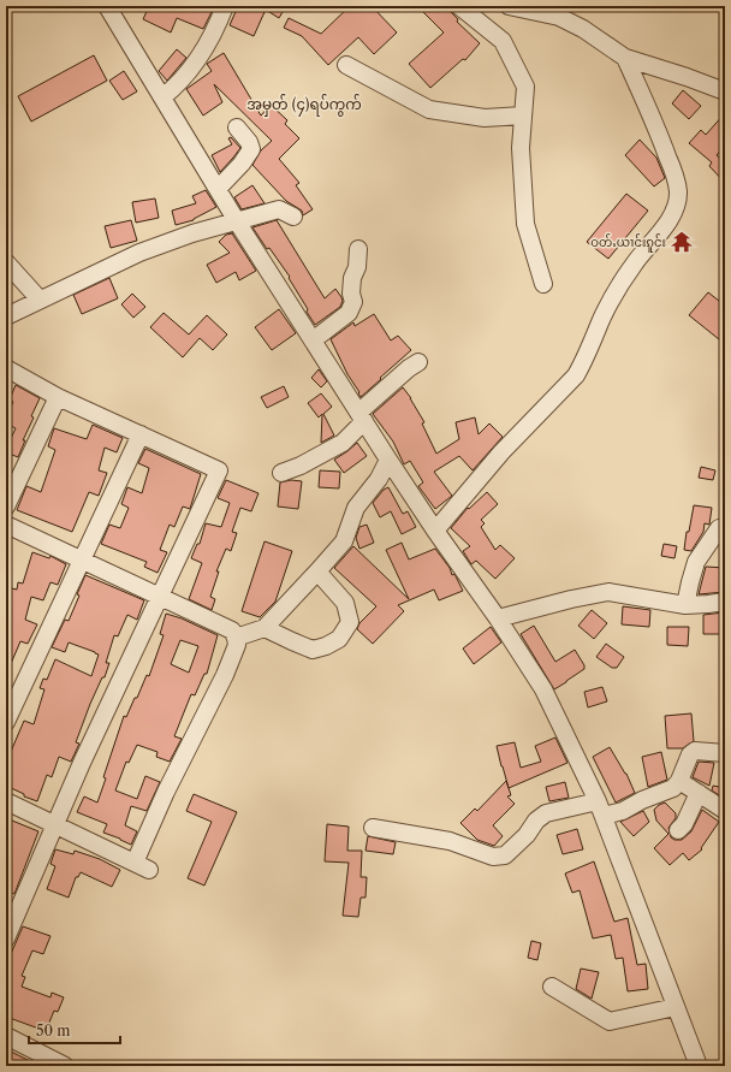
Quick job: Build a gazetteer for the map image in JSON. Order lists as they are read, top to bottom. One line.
{"districts":["အမှတ် (၄)ရပ်ကွက်"],"places":{"temple":["ဝတ်ႉယၢင်းၵူင်း"]},"scale_bar":"50 m"}
